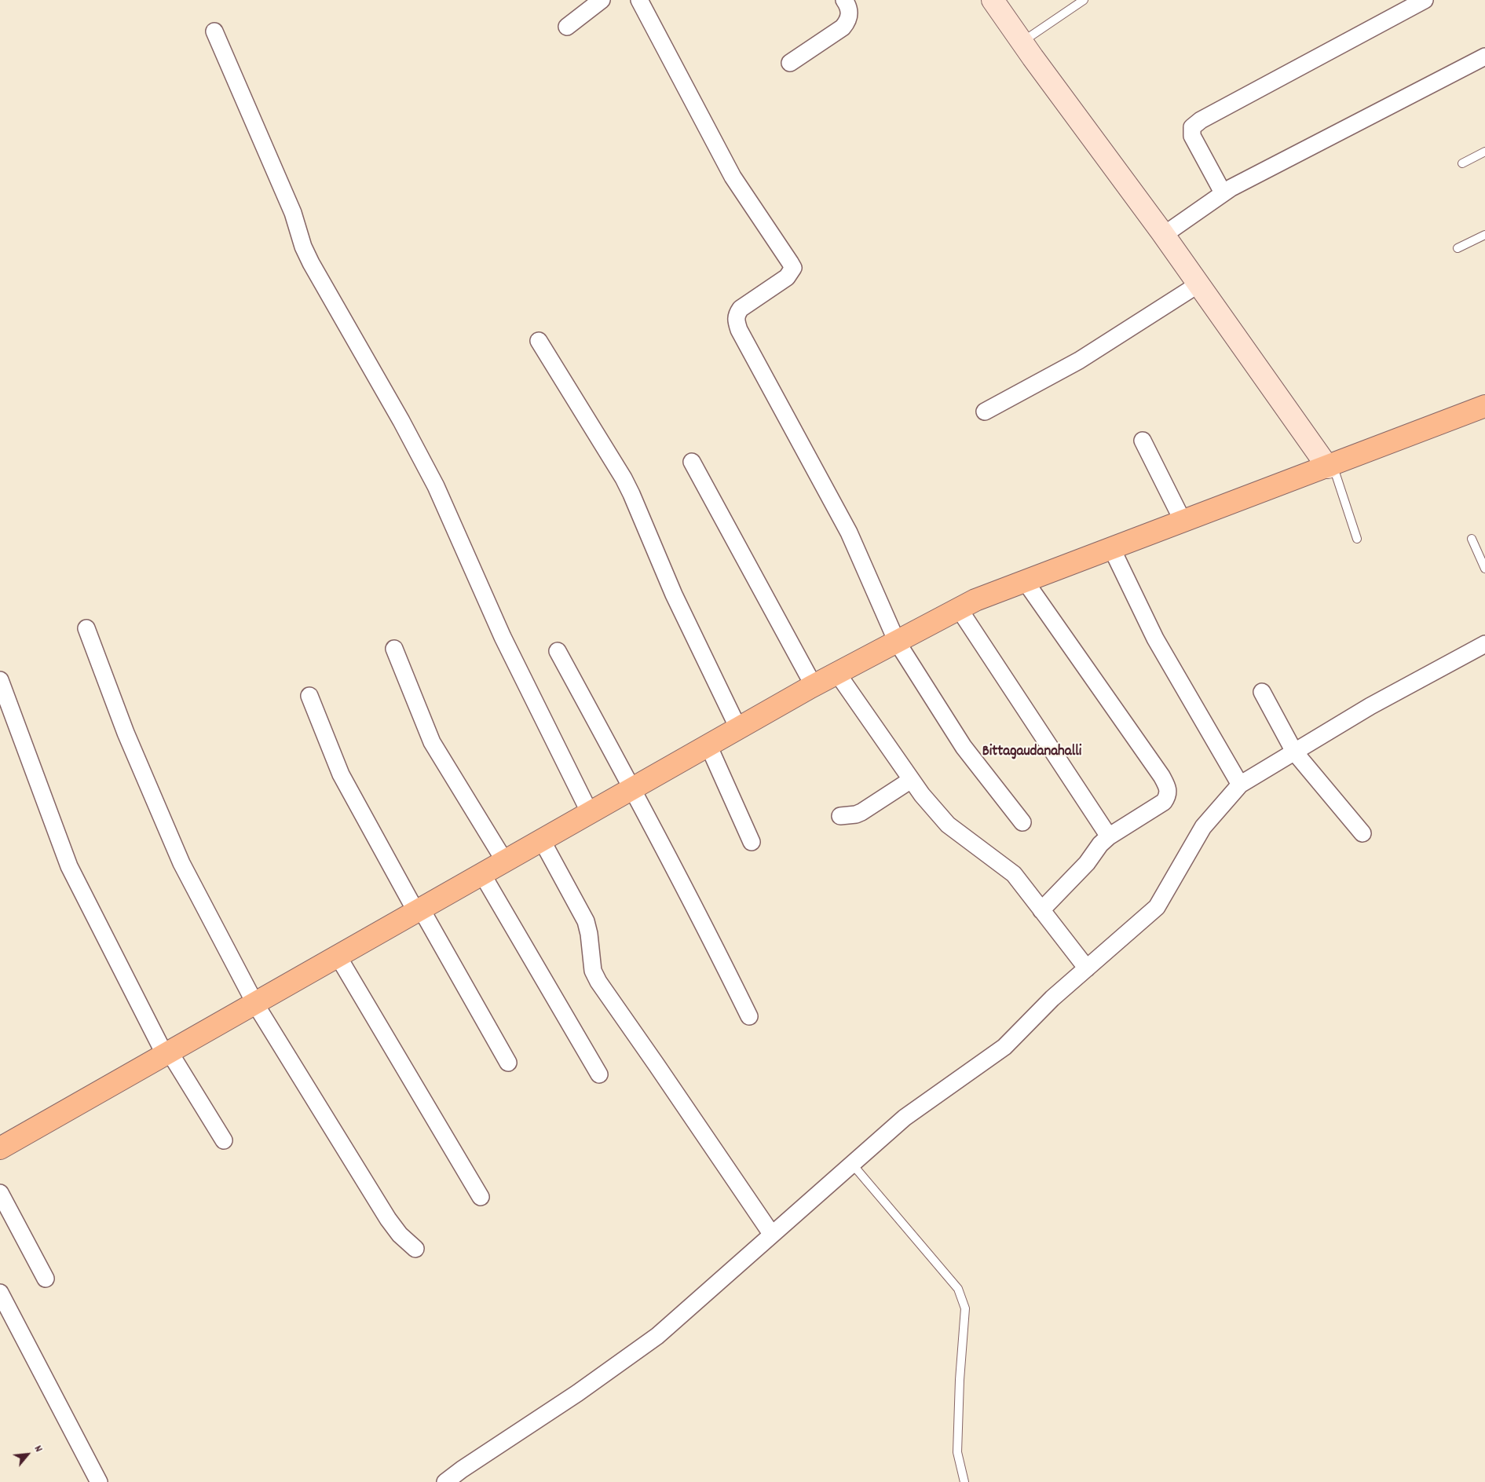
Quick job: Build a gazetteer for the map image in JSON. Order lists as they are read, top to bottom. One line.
{"districts":["Bittagaudanahalli"],"north":"top right"}
